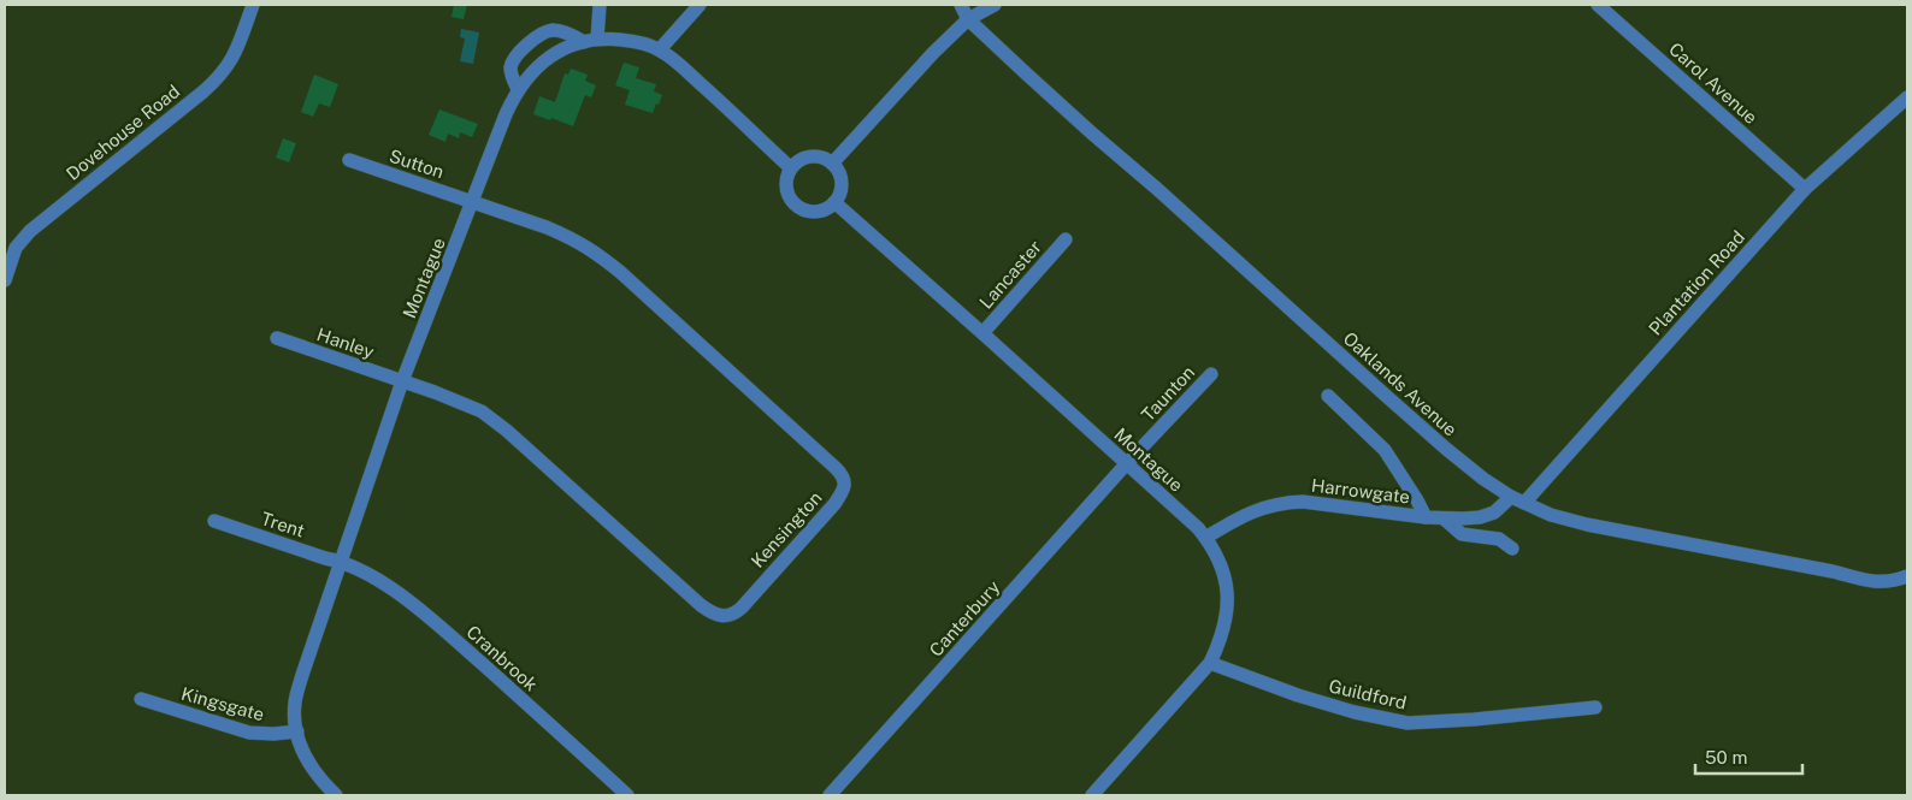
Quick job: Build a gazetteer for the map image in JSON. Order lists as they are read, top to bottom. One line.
{"streets":{"street":["Carol Avenue","Dovehouse Road","Sutton","Lancaster","Montague","Plantation Road","Hanley","Oaklands Avenue","Taunton","Harrowgate","Trent","Kensington","Canterbury","Cranbrook","Guildford","Kingsgate"]},"crossings":[["Carol Avenue","Plantation Road"],["Sutton","Montague"],["Sutton","Kensington"],["Lancaster","Montague"],["Montague","Hanley"],["Montague","Taunton"],["Montague","Harrowgate"],["Montague","Trent"],["Montague","Kensington"],["Montague","Canterbury"],["Montague","Cranbrook"],["Montague","Guildford"],["Montague","Kingsgate"],["Plantation Road","Oaklands Avenue"],["Plantation Road","Harrowgate"],["Hanley","Kensington"],["Oaklands Avenue","Harrowgate"],["Taunton","Canterbury"],["Trent","Cranbrook"]],"scale_bar":"50 m"}
